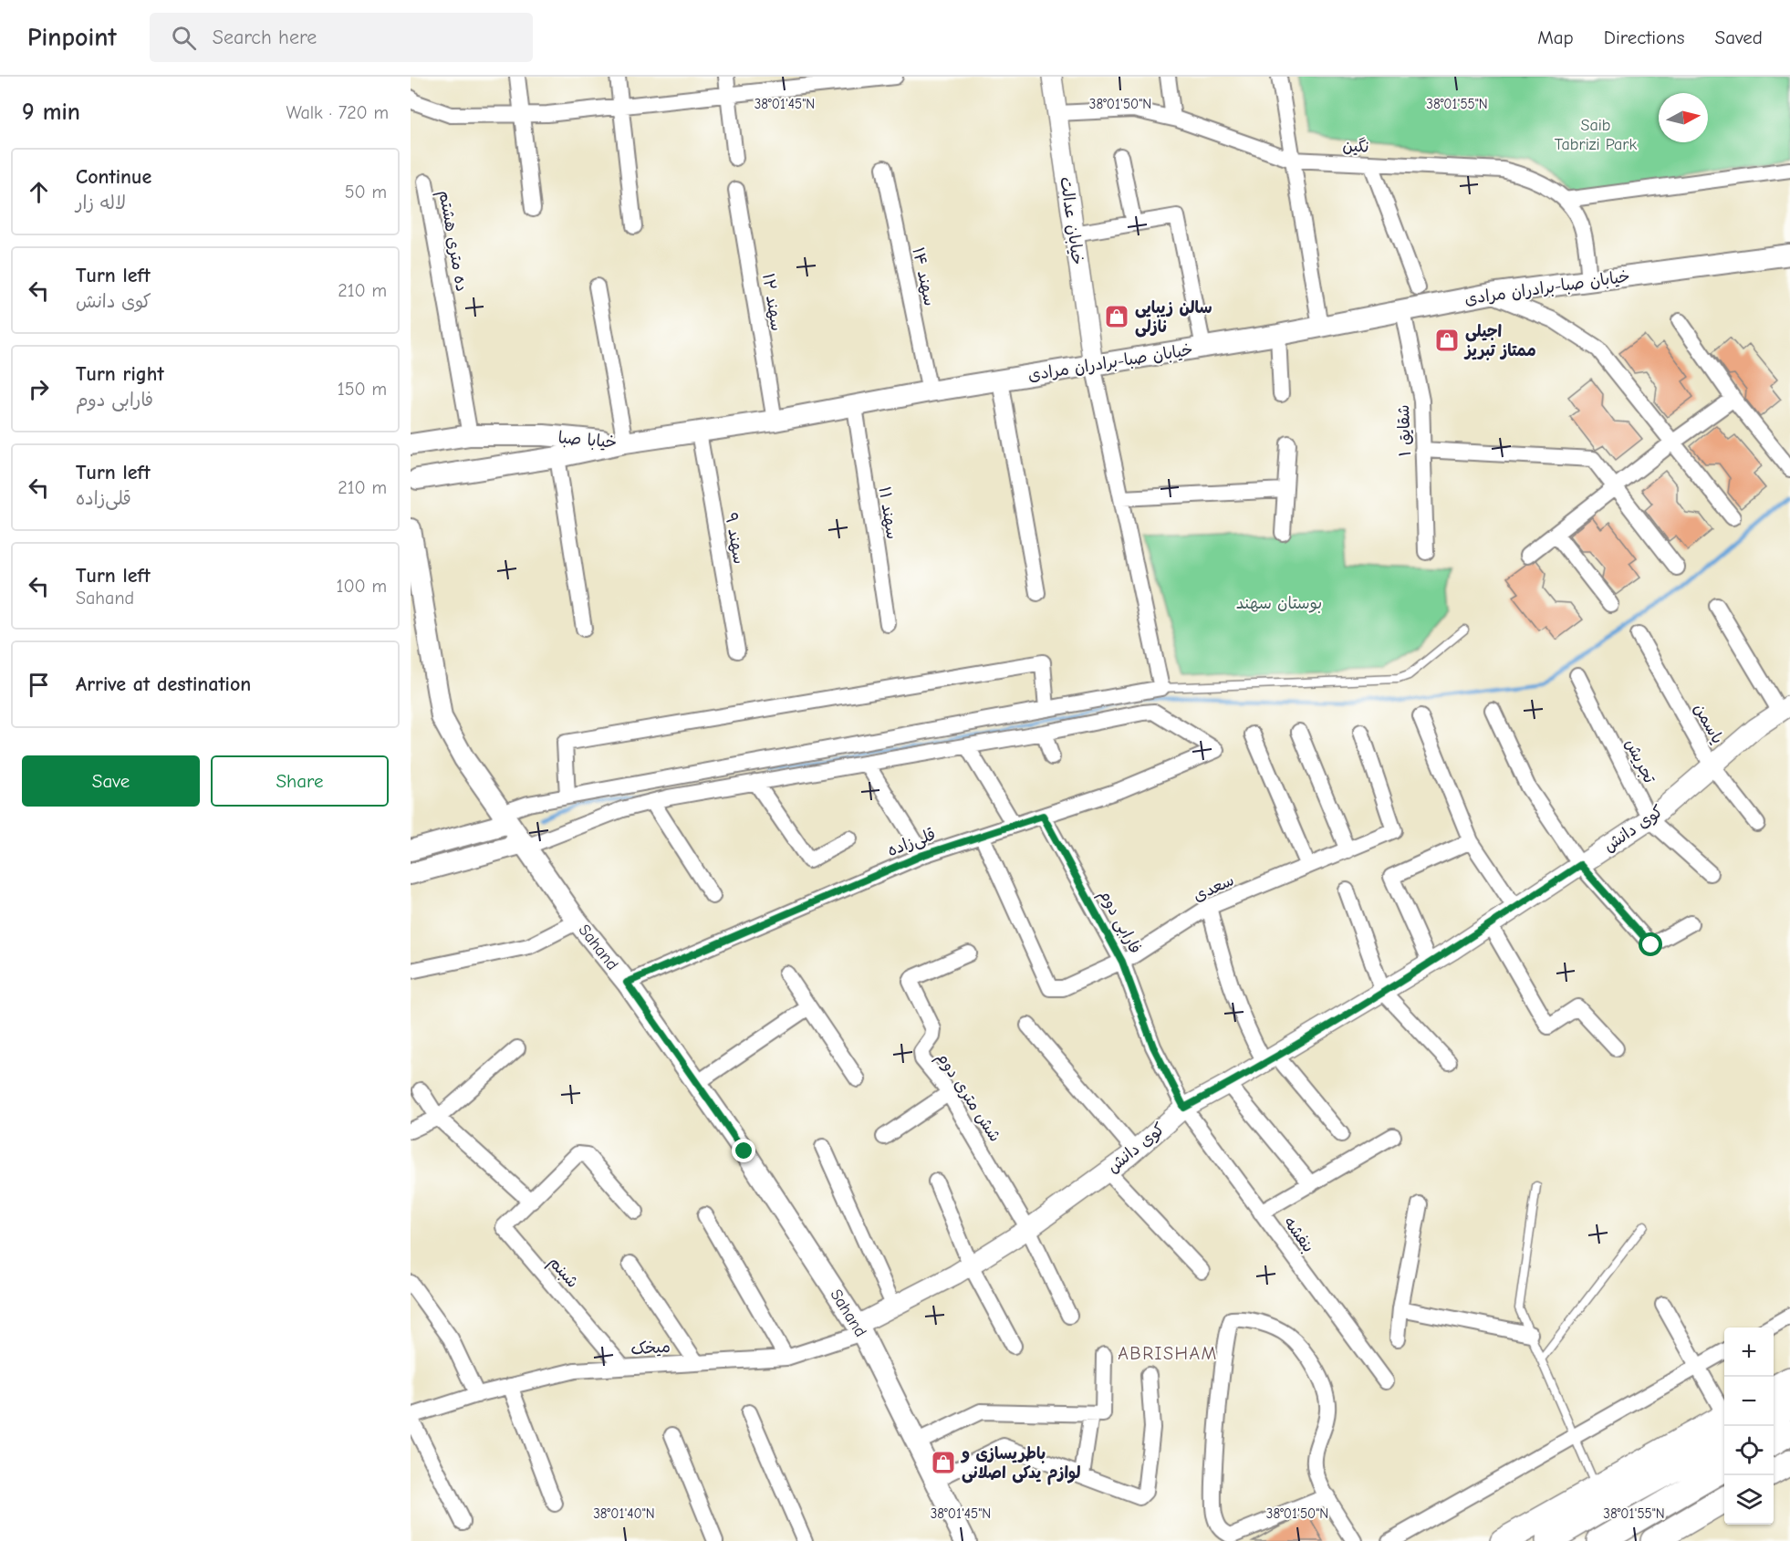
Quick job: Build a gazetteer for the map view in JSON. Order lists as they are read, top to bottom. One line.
{"streets":{"main road":["خیابان صبا-برادران مرادی","خیابا صبا","Sahand"],"street":["نگین","خیابان عدالت","ده متری هشتم","سهند ۱۴","سهند ۱۲","شقایق ۱","سهند ۱۱","سهند ۹","یاسمن","تجریش","کوی دانش","قلی‌زاده","سعدی","فارابی دوم","شش متری دوم","بنفشه","شبنم","میخک"]},"crossings":[["نگین","خیابان عدالت"],["نگین","خیابان صبا-برادران مرادی"],["خیابان عدالت","خیابان صبا-برادران مرادی"],["ده متری هشتم","خیابا صبا"],["سهند ۱۴","خیابان صبا-برادران مرادی"],["خیابان صبا-برادران مرادی","سهند ۱۲"],["خیابان صبا-برادران مرادی","شقایق ۱"],["خیابان صبا-برادران مرادی","خیابا صبا"],["خیابان صبا-برادران مرادی","سهند ۱۱"],["خیابان صبا-برادران مرادی","سهند ۹"],["یاسمن","کوی دانش"],["تجریش","کوی دانش"],["کوی دانش","فارابی دوم"],["کوی دانش","Sahand"],["کوی دانش","شش متری دوم"],["کوی دانش","بنفشه"],["کوی دانش","میخک"],["قلی‌زاده","سعدی"],["قلی‌زاده","فارابی دوم"],["قلی‌زاده","Sahand"],["سعدی","فارابی دوم"],["فارابی دوم","بنفشه"],["Sahand","میخک"],["شبنم","میخک"]],"districts":["ABRISHAM"],"parks":["Saib Tabrizi Park","بوستان سهند"],"places":{"shop":["سالن زیبایی نازلی","اجیلی ممتاز تبریز","باطریسازی و لوازم یدکی اصلانی"]},"north":"right","page":{"header":"Pinpoint","search":"Search here","nav":["Map","Directions","Saved"],"heading":["9 min","Walk · 720 m"],"list":[["Continue","لاله زار","50 m"],["Turn left","کوی دانش","210 m"],["Turn right","فارابی دوم","150 m"],["Turn left","قلی‌زاده","210 m"],["Turn left","Sahand","100 m"],"Arrive at destination"],"buttons":["Save","Share"],"map_buttons":["+","−"]},"coordinates":["38°01'45\"N","38°01'50\"N","38°01'55\"N","38°01'40\"N"]}
